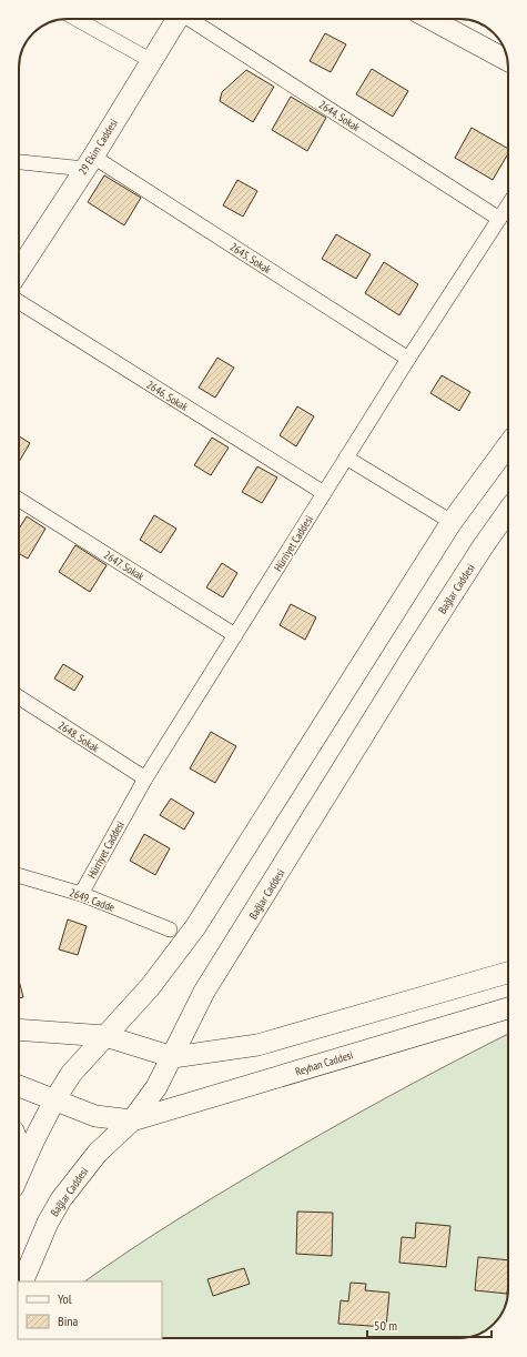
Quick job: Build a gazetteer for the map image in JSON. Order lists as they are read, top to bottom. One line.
{"streets":{"main road":["29 Ekim Caddesi","Bağlar Caddesi","Reyhan Caddesi"],"street":["2644. Sokak","2645. Sokak","2646. Sokak","Hürriyet Caddesi","2647. Sokak","2648. Sokak","2649. Cadde"]},"crossings":[["2644. Sokak","Hürriyet Caddesi"],["29 Ekim Caddesi","2645. Sokak"],["2645. Sokak","Hürriyet Caddesi"],["2646. Sokak","Hürriyet Caddesi"],["Hürriyet Caddesi","2647. Sokak"],["Hürriyet Caddesi","2648. Sokak"],["Hürriyet Caddesi","2649. Cadde"],["Bağlar Caddesi","Reyhan Caddesi"]],"legend":["Yol","Bina"],"scale_bar":"50 m"}
